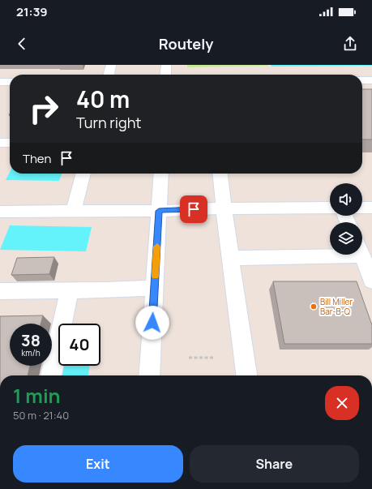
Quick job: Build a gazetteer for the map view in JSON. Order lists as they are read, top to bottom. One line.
{"places":["Bill Miller Bar-B-Q"],"page":{"status":"21:39","header":"Routely","turn":["40 m","Turn right"],"then":"Then","speed":"38 km/h","limit":"40","heading":["1 min","50 m · 21:40"],"buttons":["Exit","Share"]}}
